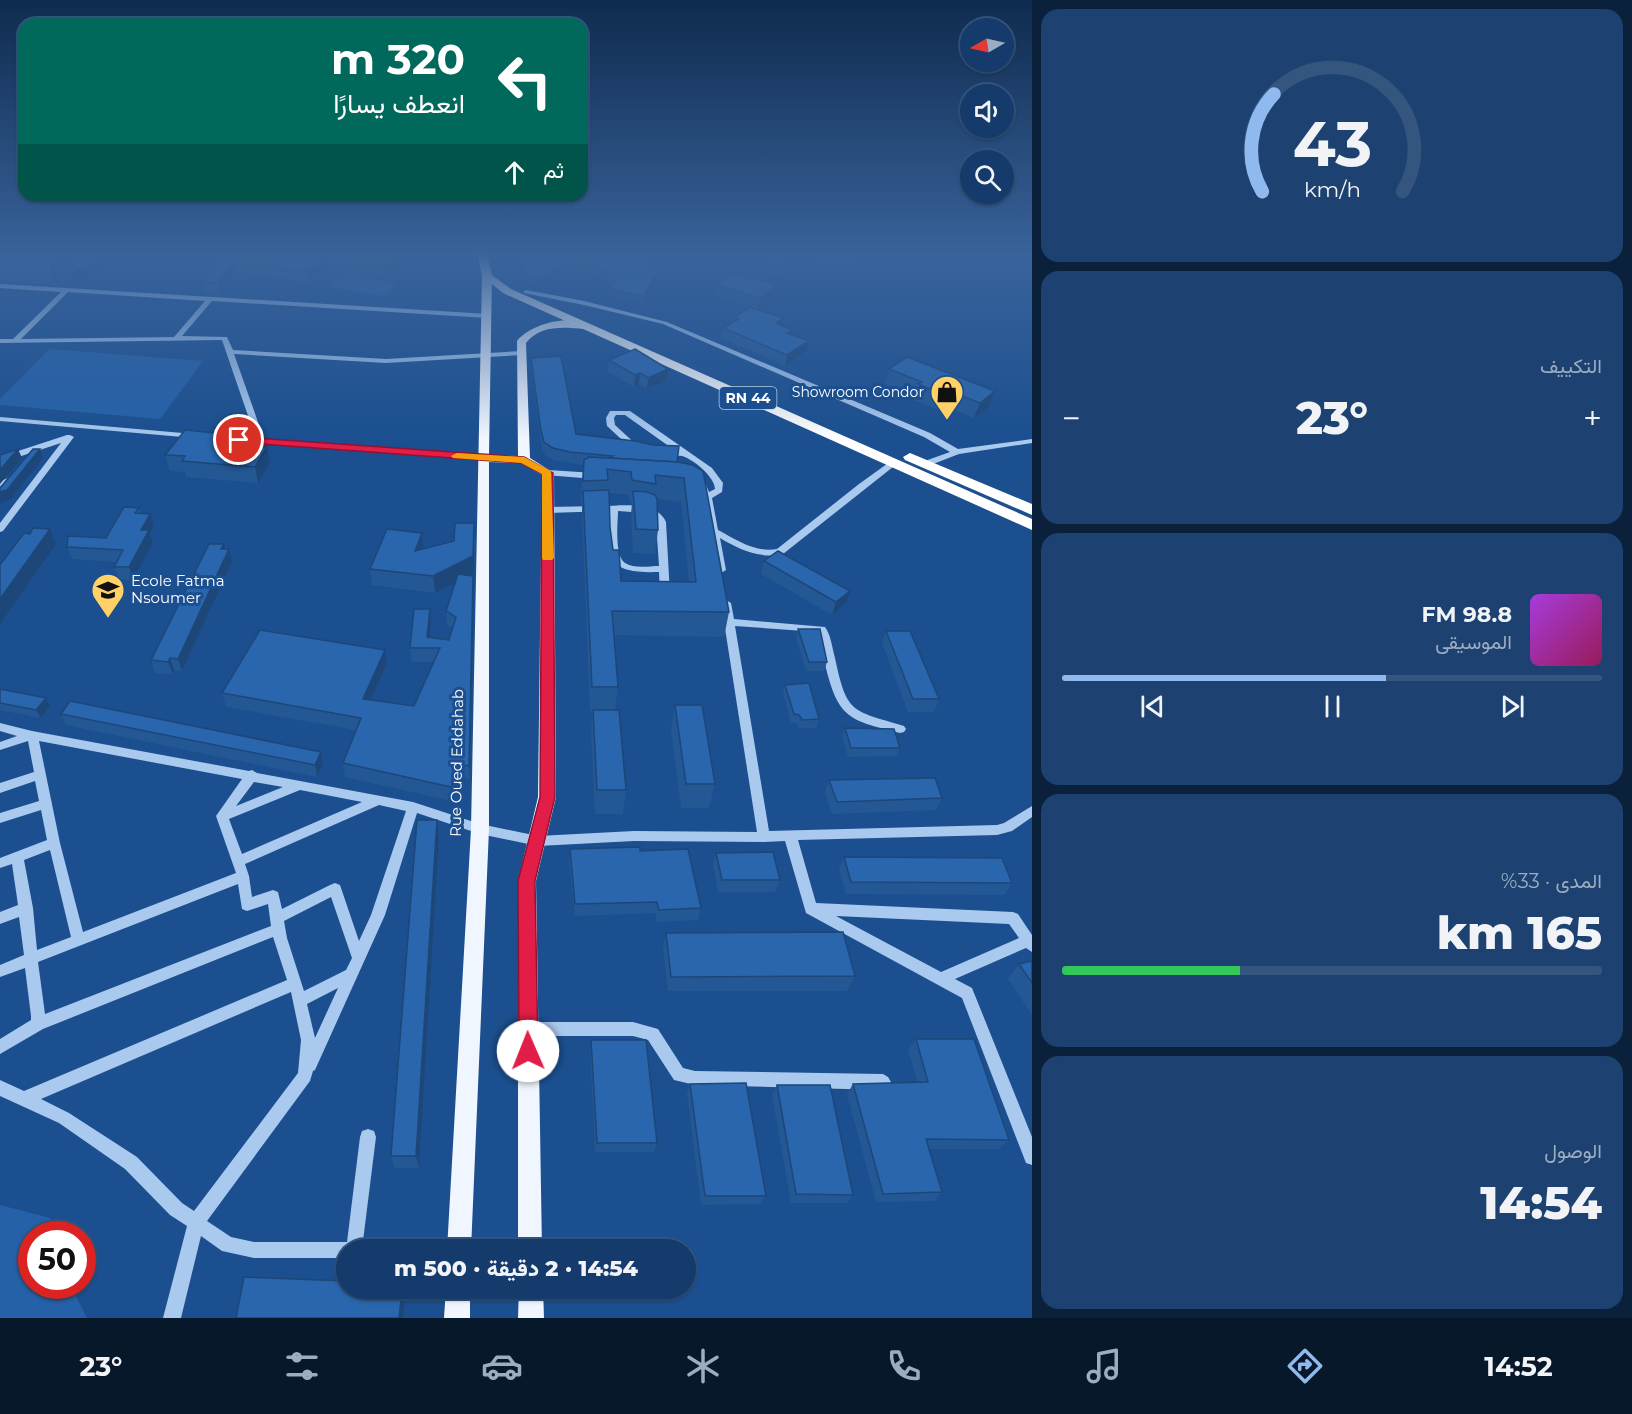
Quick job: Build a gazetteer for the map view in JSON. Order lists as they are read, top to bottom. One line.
{"streets":{"highway":["RN 44"],"main road":["Rue Oued Eddahab"]},"places":{"shop":["Showroom Condor"],"school or university":["Ecole Fatma Nsoumer"]},"north":"left","page":{"turn":["320 m","انعطف يسارًا"],"then":"ثم","tile":["التكييف",["المدى · 33%","165 km"],["الوصول","14:54"]],"heat":["−","23°","+"],"song":["98.8 FM","الموسيقى"],"limit":"50","trip":"14:54 · 2 دقيقة · 500 m","tabs":["14:52","23°"],"gauge":["43","km/h"]}}
